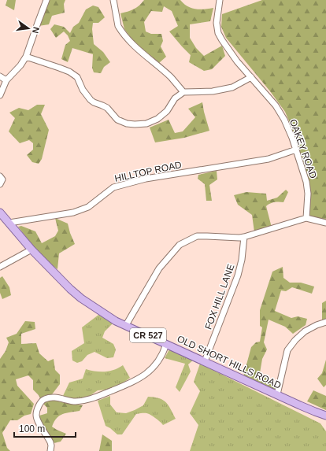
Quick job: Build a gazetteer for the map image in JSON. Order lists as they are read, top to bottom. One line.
{"streets":{"main road":["CR 527","OLD SHORT HILLS ROAD"],"street":["OAKEY ROAD","HILLTOP ROAD","FOX HILL LANE"]},"crossings":[["OAKEY ROAD","HILLTOP ROAD"],["HILLTOP ROAD","OLD SHORT HILLS ROAD"],["FOX HILL LANE","OLD SHORT HILLS ROAD"]],"scale_bar":"100 m","north":"right"}
